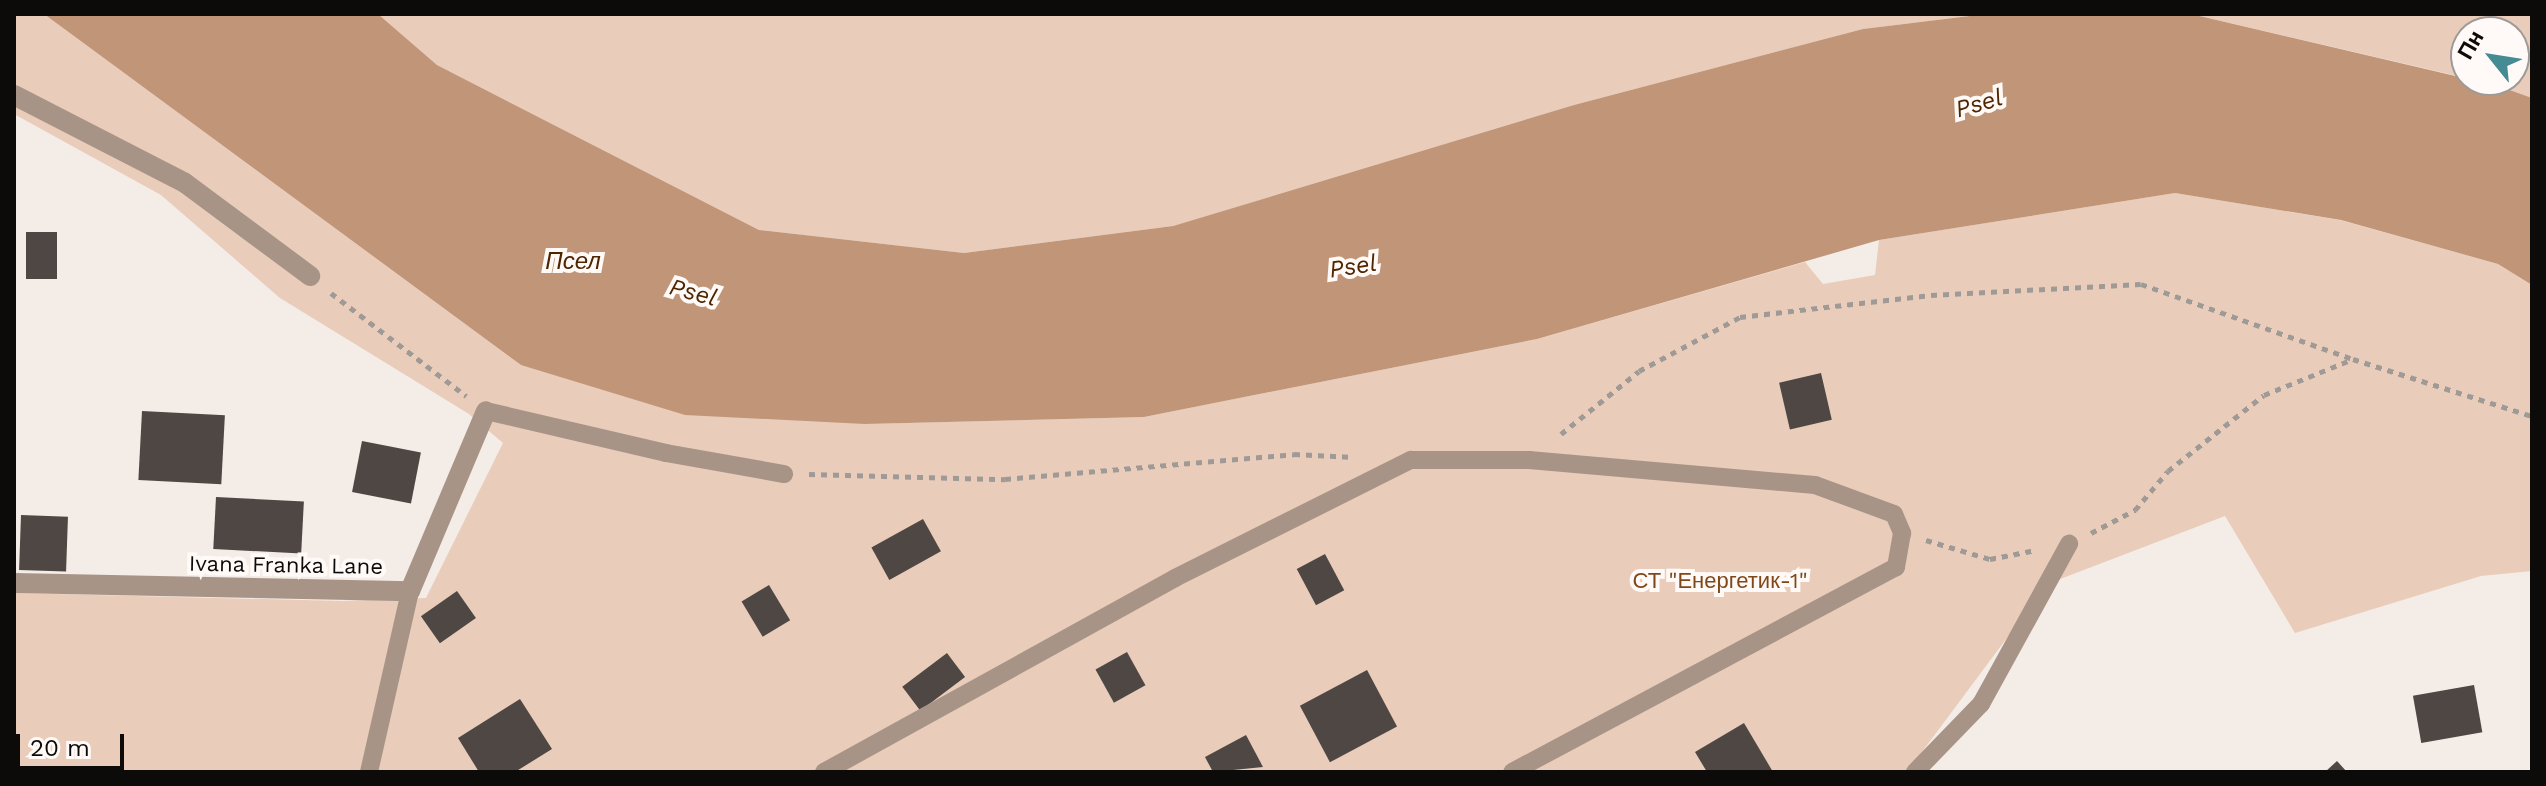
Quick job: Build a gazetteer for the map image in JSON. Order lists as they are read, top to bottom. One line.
{"streets":{"street":["Ivana Franka Lane"]},"water":["Psel","Псел"],"parks":["СТ \"Енергетик-1\""],"scale_bar":"20 m","north":"top left"}
